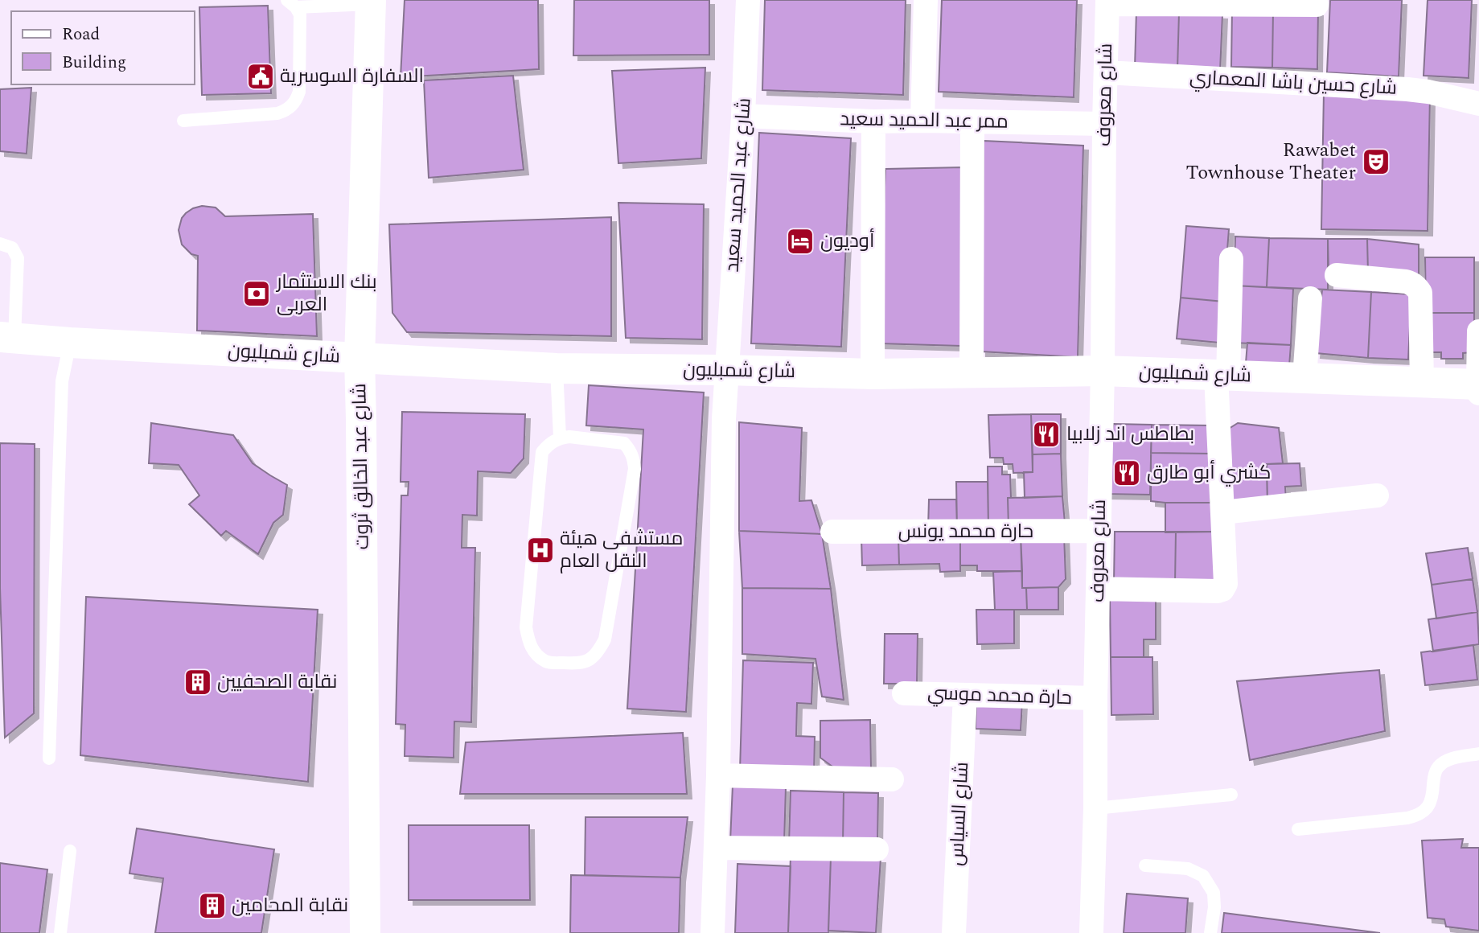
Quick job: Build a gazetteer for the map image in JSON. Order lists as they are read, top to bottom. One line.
{"streets":{"street":["شارع حسين باشا المعماري","شارع معروف","ممر عبد الحميد سعيد","شارع عبد الحميد سعيد","شارع شمبليون","شارع عبد الخالق ثروت","حارة محمد يونس","حارة محمد موسي","شارع السياس"]},"crossings":[["شارع حسين باشا المعماري","شارع معروف"],["شارع معروف","ممر عبد الحميد سعيد"],["شارع معروف","شارع شمبليون"],["شارع معروف","حارة محمد يونس"],["شارع معروف","حارة محمد موسي"],["ممر عبد الحميد سعيد","شارع عبد الحميد سعيد"],["شارع عبد الحميد سعيد","شارع شمبليون"],["شارع شمبليون","شارع عبد الخالق ثروت"],["حارة محمد موسي","شارع السياس"]],"places":{"public building":["السفارة السوسرية"],"theatre":["Rawabet Townhouse Theater"],"hotel":["أوديون"],"bank":["بنك الاستثمار العربى"],"restaurant":["بطاطس اند زلابيا","كشري أبو طارق"],"hospital":["مستشفى هيئة النقل العام"],"building":["نقابة الصحفيين","نقابة المحامين"]},"legend":["Road","Building"]}
